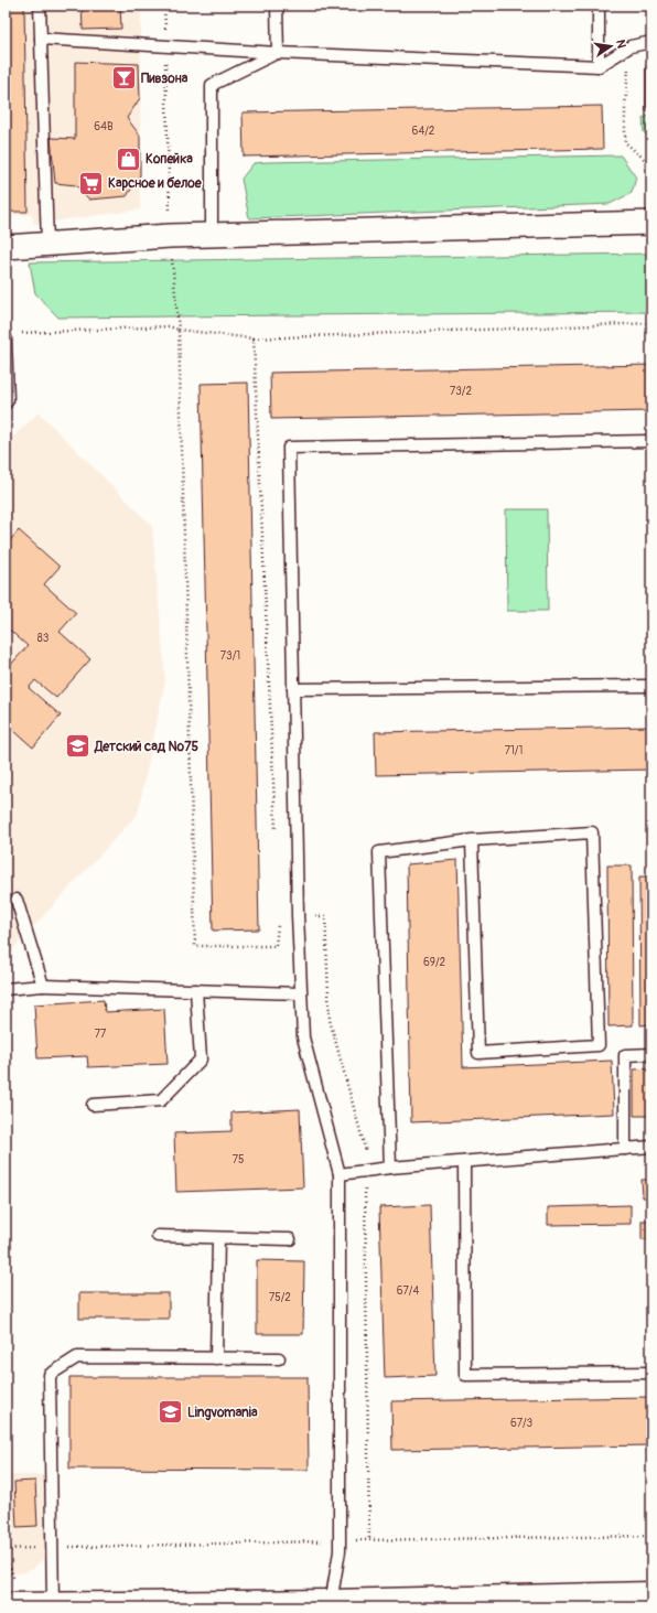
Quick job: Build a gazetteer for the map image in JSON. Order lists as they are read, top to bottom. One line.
{"places":{"bar":["Пивзона"],"shop":["Копейка"],"supermarket":["Карсное и белое"],"school or university":["Детский сад №75","Lingvomania"]},"house_numbers":["64В","64/2","73/2","83","73/1","71/1","69/2","77","75","67/4","75/2","67/3"],"north":"right"}
